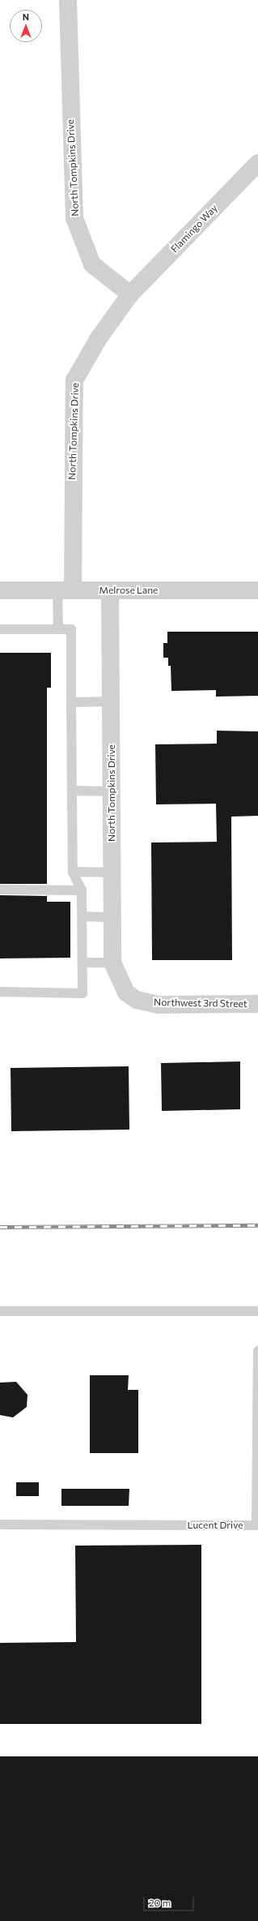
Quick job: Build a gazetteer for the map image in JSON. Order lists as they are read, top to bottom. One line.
{"streets":{"street":["North Tompkins Drive","Flamingo Way","Melrose Lane","Northwest 3rd Street"],"lane":["Lucent Drive"]},"crossings":[["North Tompkins Drive","Flamingo Way"],["North Tompkins Drive","Melrose Lane"],["North Tompkins Drive","Northwest 3rd Street"]],"scale_bar":"20 m","north":"top"}
